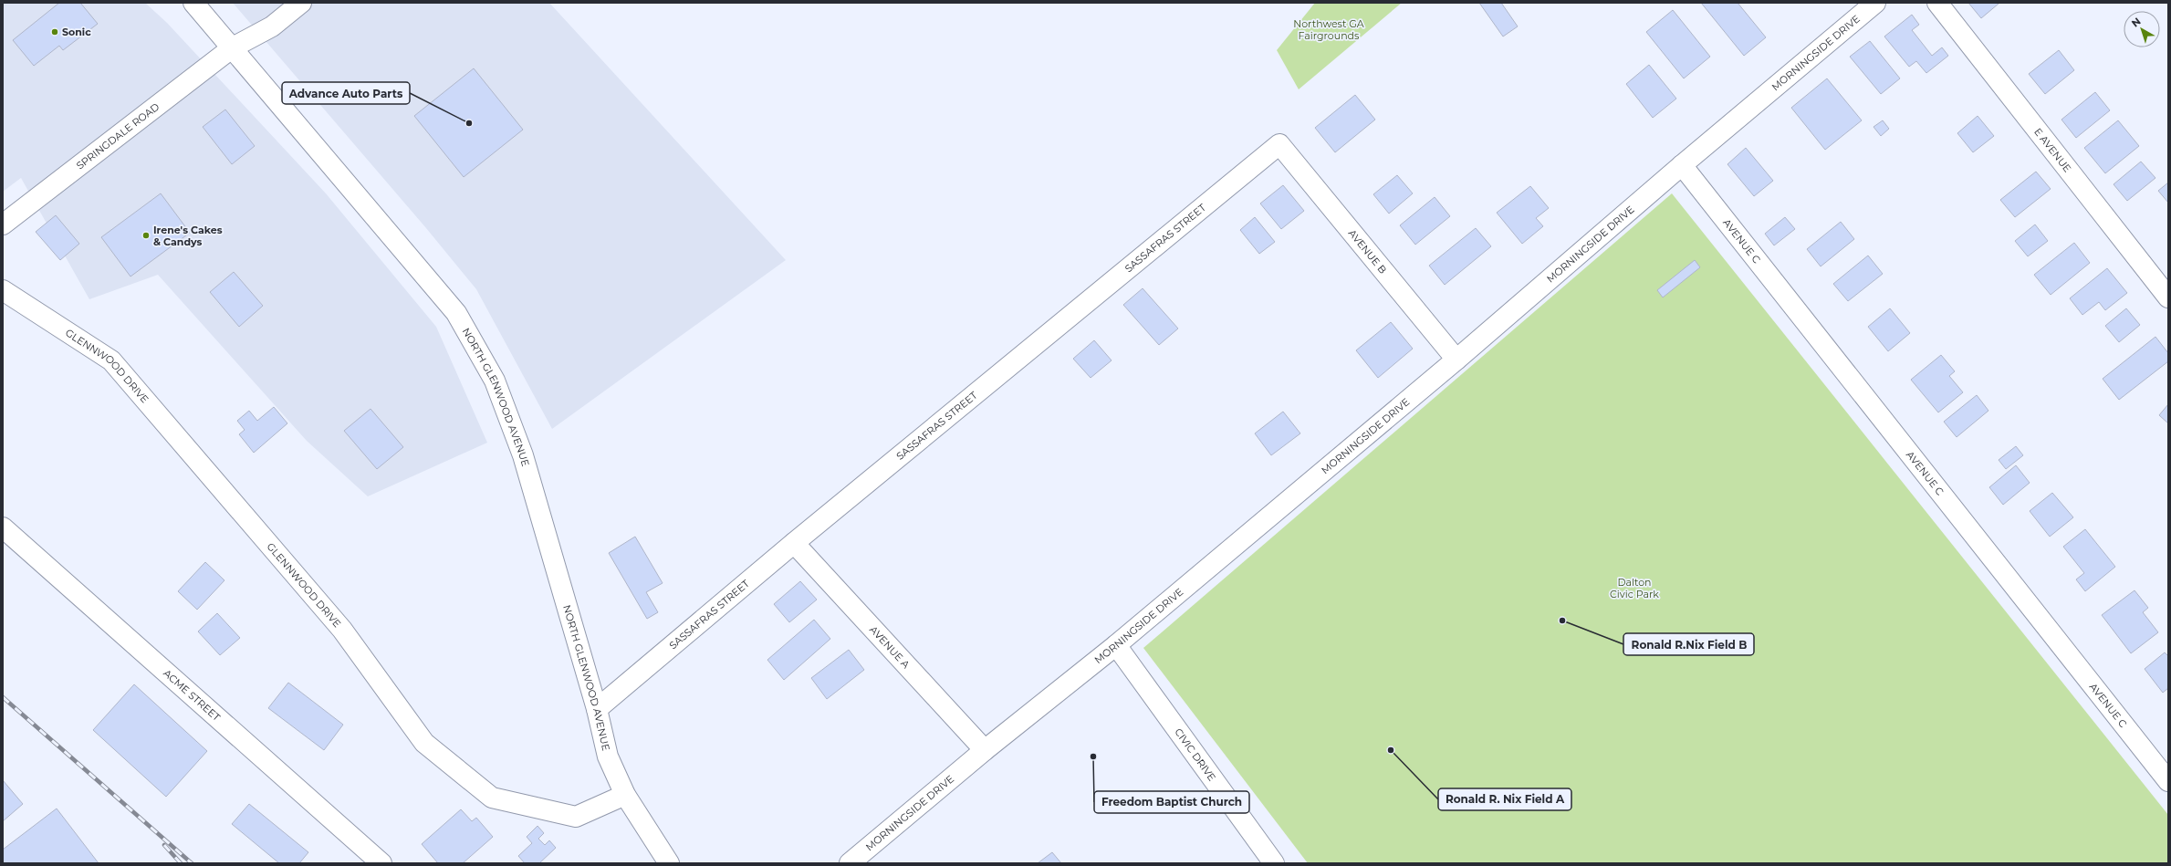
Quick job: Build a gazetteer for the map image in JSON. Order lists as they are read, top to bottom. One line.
{"streets":{"street":["MORNINGSIDE DRIVE","SPRINGDALE ROAD","E AVENUE","SASSAFRAS STREET","AVENUE C","AVENUE B","GLENNWOOD DRIVE","NORTH GLENWOOD AVENUE","AVENUE A","ACME STREET","CIVIC DRIVE"]},"crossings":[["MORNINGSIDE DRIVE","AVENUE C"],["MORNINGSIDE DRIVE","AVENUE B"],["MORNINGSIDE DRIVE","AVENUE A"],["MORNINGSIDE DRIVE","CIVIC DRIVE"],["SPRINGDALE ROAD","NORTH GLENWOOD AVENUE"],["SASSAFRAS STREET","AVENUE B"],["SASSAFRAS STREET","NORTH GLENWOOD AVENUE"],["SASSAFRAS STREET","AVENUE A"],["GLENNWOOD DRIVE","NORTH GLENWOOD AVENUE"]],"parks":["Northwest GA Fairgrounds","Dalton Civic Park"],"places":["Sonic","Advance Auto Parts","Irene's Cakes & Candys","Ronald R.Nix Field B","Ronald R. Nix Field A","Freedom Baptist Church"],"north":"top left"}
